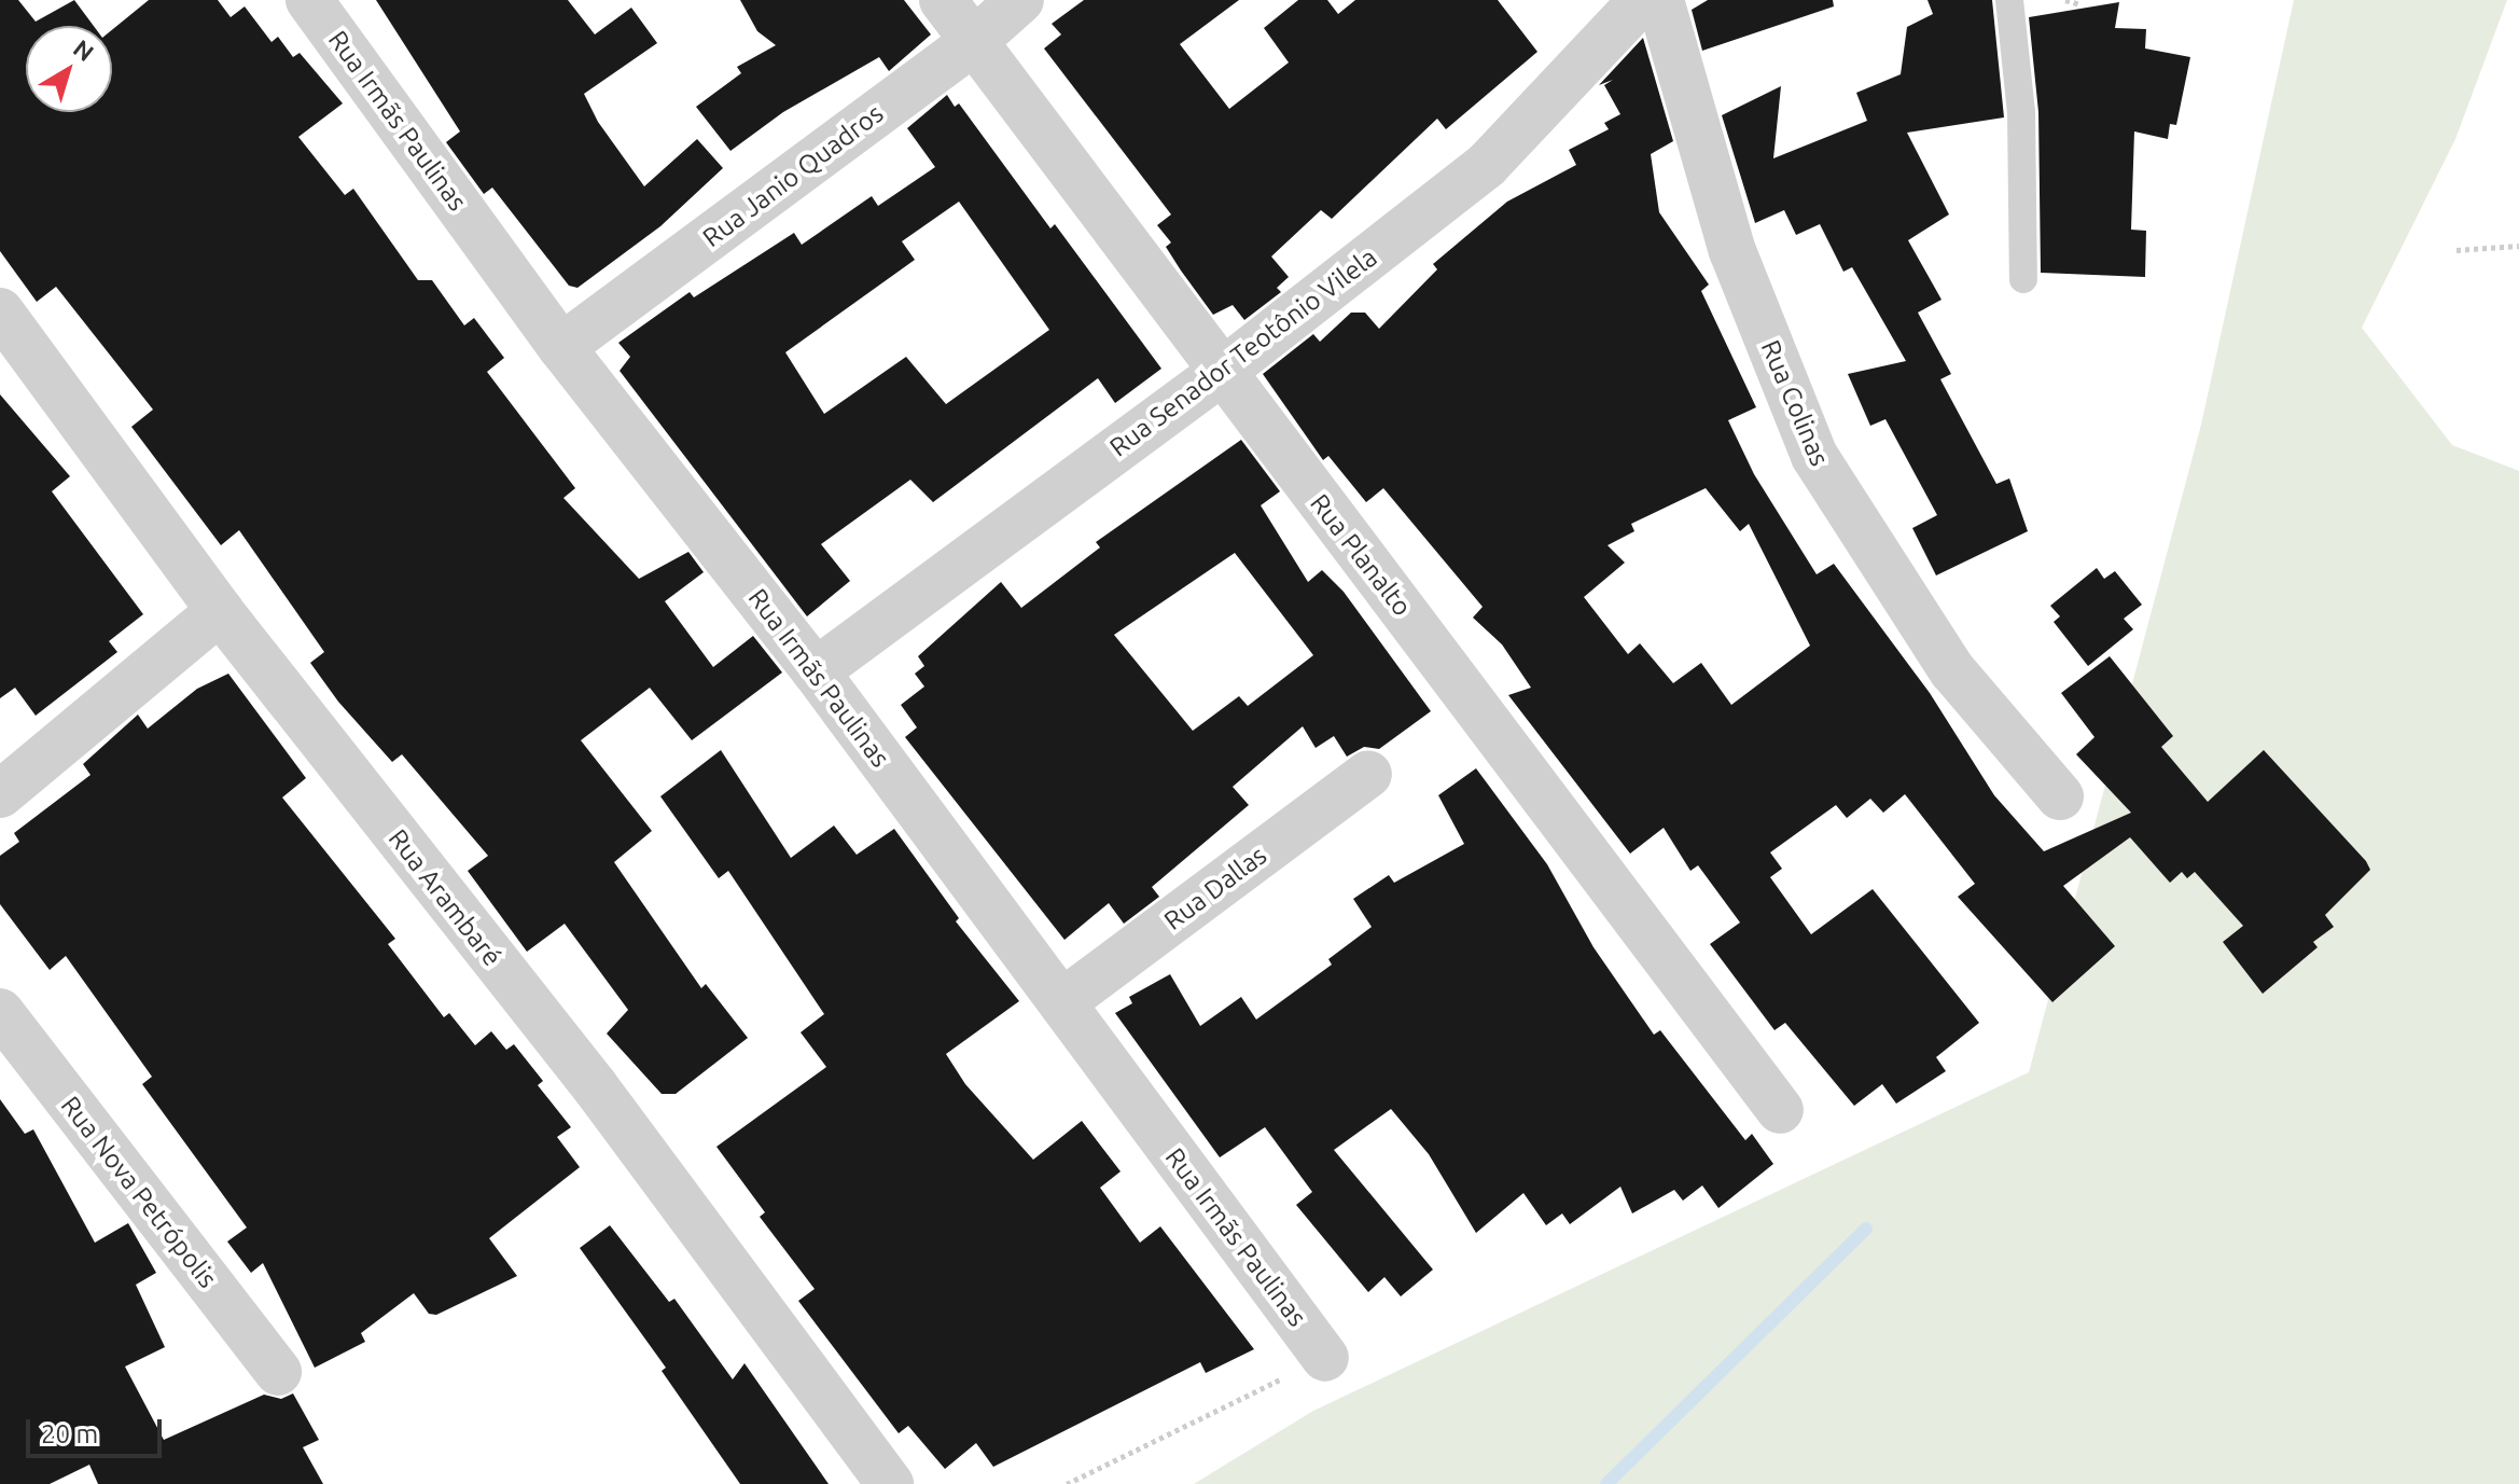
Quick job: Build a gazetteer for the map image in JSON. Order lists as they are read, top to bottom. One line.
{"streets":{"street":["Rua Irmãs Paulinas","Rua Janio Quadros","Rua Senador Teotônio Vilela","Rua Colinas","Rua Planalto","Rua Dallas","Rua Arambaré","Rua Nova Petrópolis"]},"crossings":[["Rua Irmãs Paulinas","Rua Janio Quadros"],["Rua Irmãs Paulinas","Rua Senador Teotônio Vilela"],["Rua Irmãs Paulinas","Rua Dallas"],["Rua Janio Quadros","Rua Planalto"],["Rua Senador Teotônio Vilela","Rua Planalto"]],"scale_bar":"20 m","north":"top right"}
